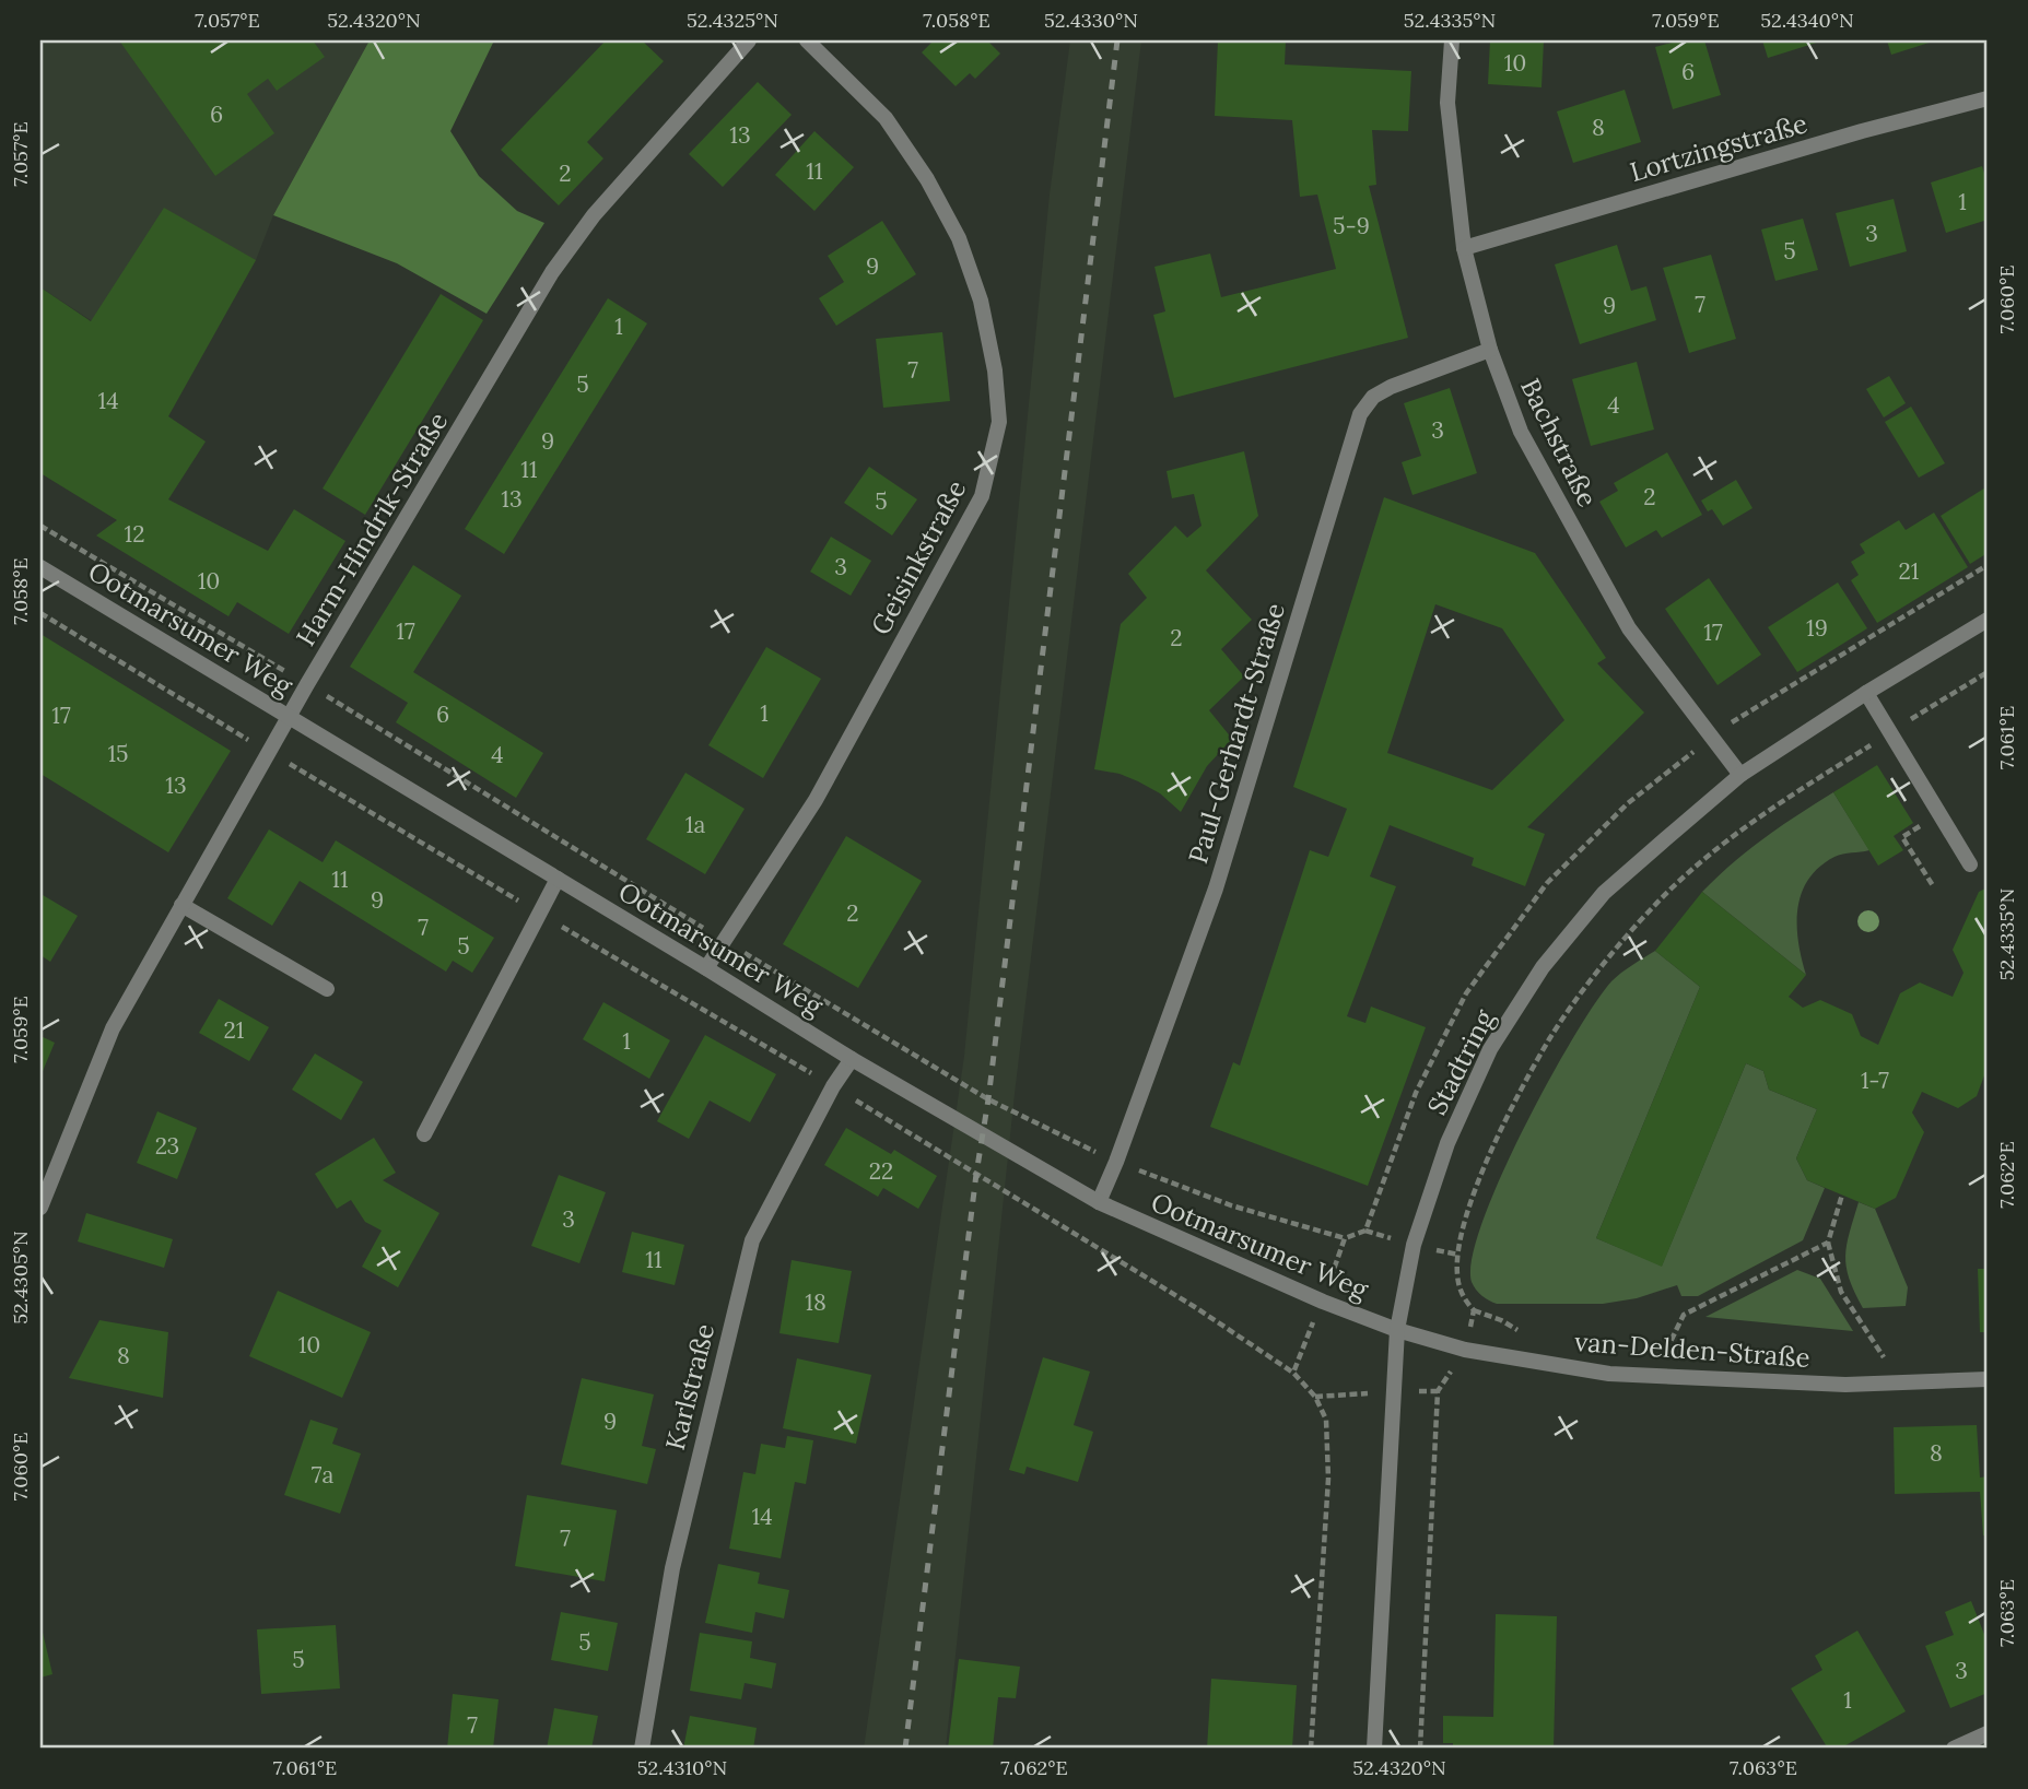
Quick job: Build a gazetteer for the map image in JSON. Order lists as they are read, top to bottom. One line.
{"streets":{"street":["Lortzingstraße","Bachstraße","Harm-Hindrik-Straße","Geisinkstraße","Ootmarsumer Weg","Paul-Gerhardt-Straße","Stadtring","van-Delden-Straße","Karlstraße"]},"crossings":[["Lortzingstraße","Bachstraße"],["Bachstraße","Paul-Gerhardt-Straße"],["Bachstraße","Stadtring"],["Harm-Hindrik-Straße","Ootmarsumer Weg"],["Geisinkstraße","Ootmarsumer Weg"],["Ootmarsumer Weg","Paul-Gerhardt-Straße"],["Ootmarsumer Weg","Stadtring"],["Ootmarsumer Weg","van-Delden-Straße"],["Ootmarsumer Weg","Karlstraße"],["Stadtring","van-Delden-Straße"]],"house_numbers":["10","6","6","8","13","11","2","1","5-9","3","5","9","7","9","1","7","5","14","4","3","9","11","2","13","5","12","3","21","10","19","17","17","2","1","6","17","15","4","13","1a","11","9","2","7","5","21","1","1-7","23","22","3","11","18","10","8","9","8","7a","14","7","5","5","3","1","7"],"coordinates":["7.057°E","52.4320°N","52.4325°N","7.058°E","52.4330°N","52.4335°N","7.059°E","52.4340°N","7.060°E","7.061°E","7.062°E","52.4305°N","7.063°E","52.4310°N"]}
